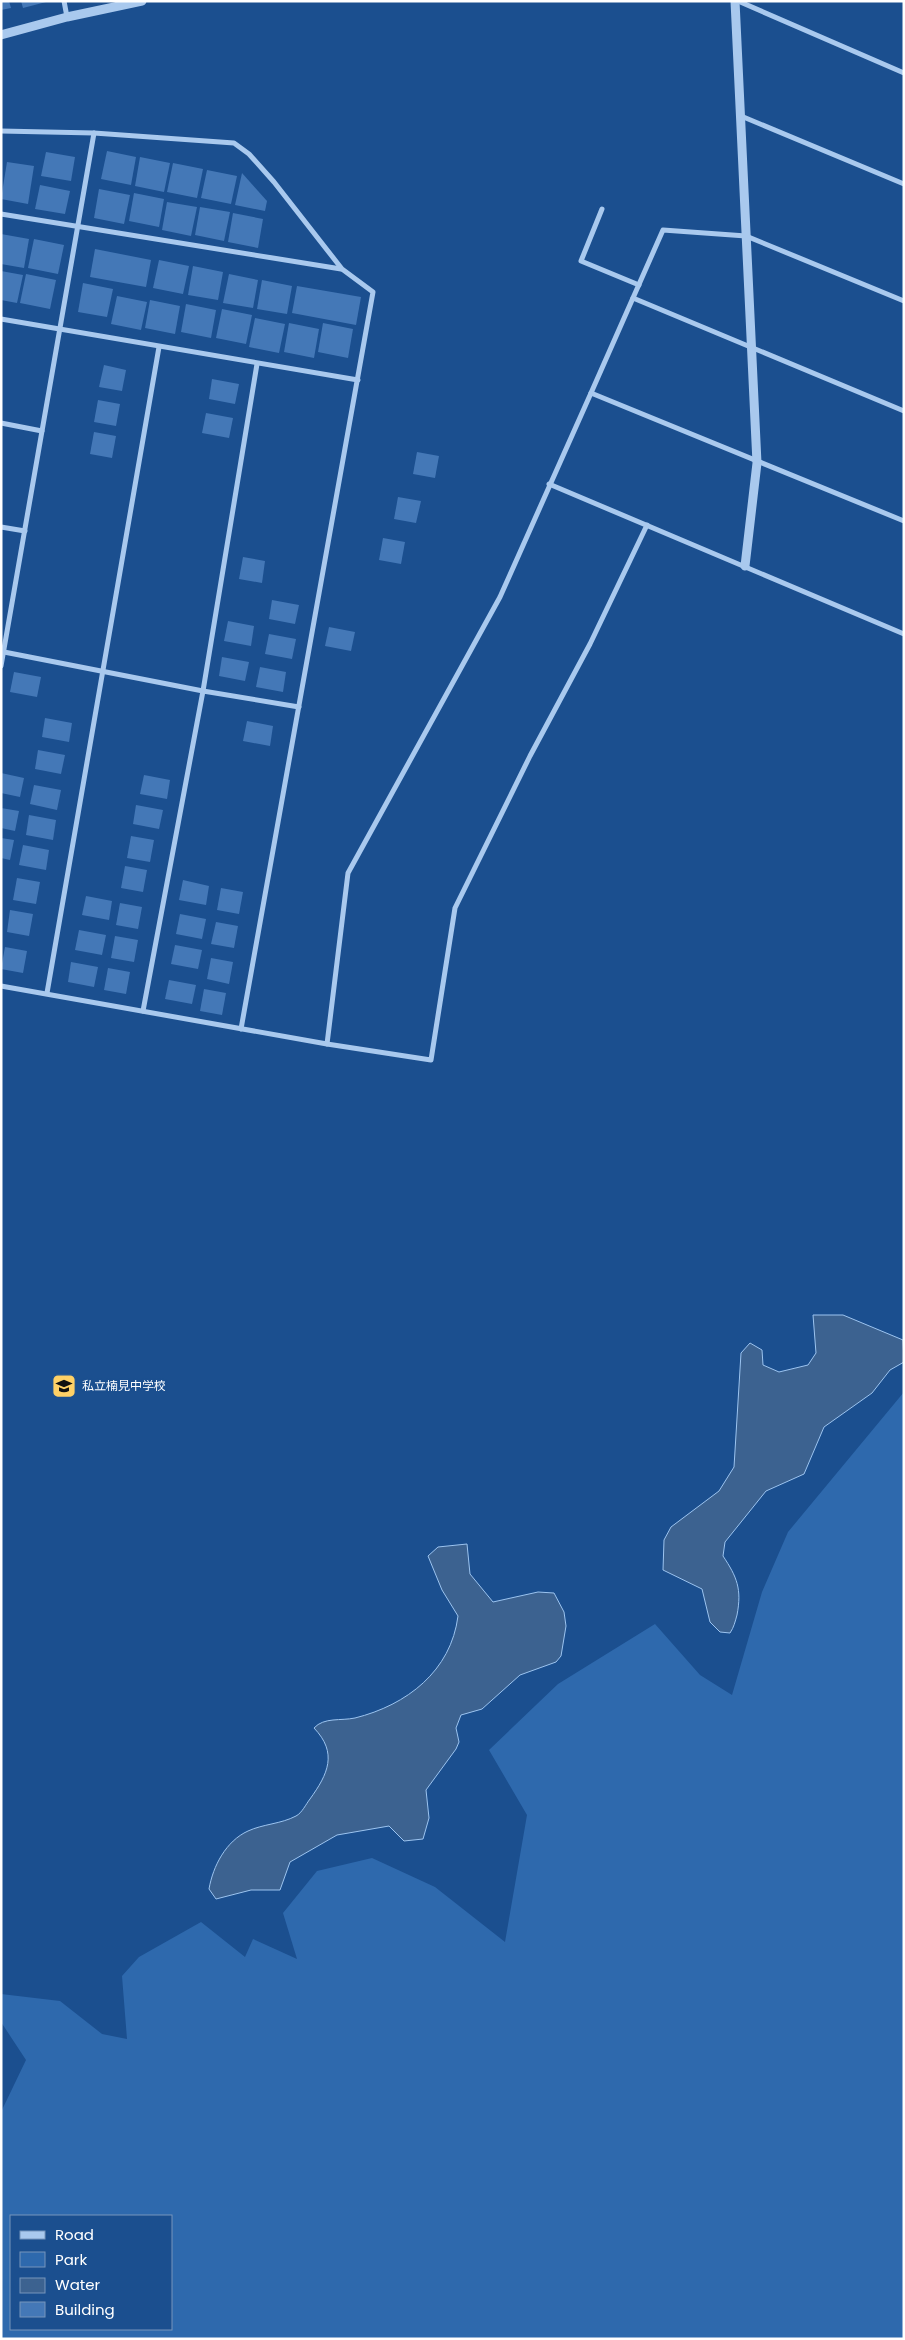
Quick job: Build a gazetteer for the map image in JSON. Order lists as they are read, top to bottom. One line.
{"places":{"school or university":["私立楠見中学校"]},"legend":["Road","Park","Water","Building"]}
